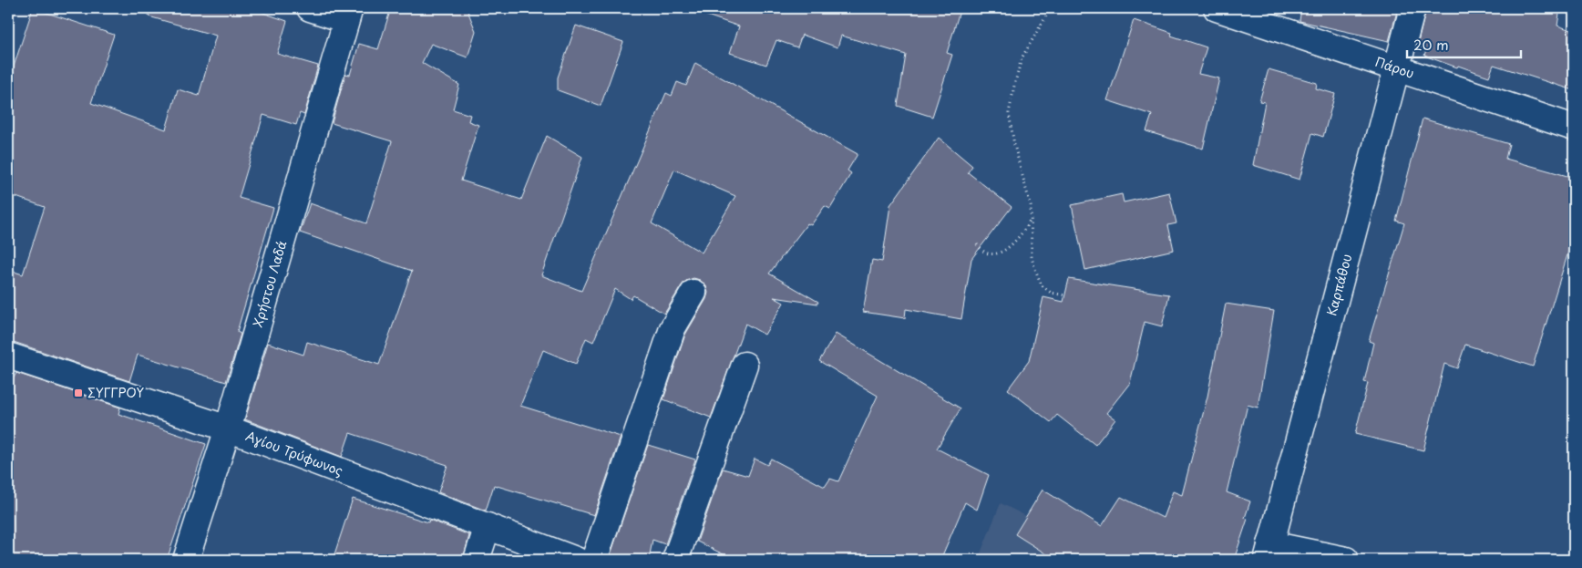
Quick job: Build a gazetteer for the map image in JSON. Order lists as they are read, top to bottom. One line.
{"streets":{"street":["Πάρου","Καρπάθου","Χρήστου Λαδά","Αγίου Τρύφωνος"]},"crossings":[["Πάρου","Καρπάθου"],["Χρήστου Λαδά","Αγίου Τρύφωνος"]],"places":{"transit":["ΣΥΓΓΡΟΥ"]},"scale_bar":"20 m"}
